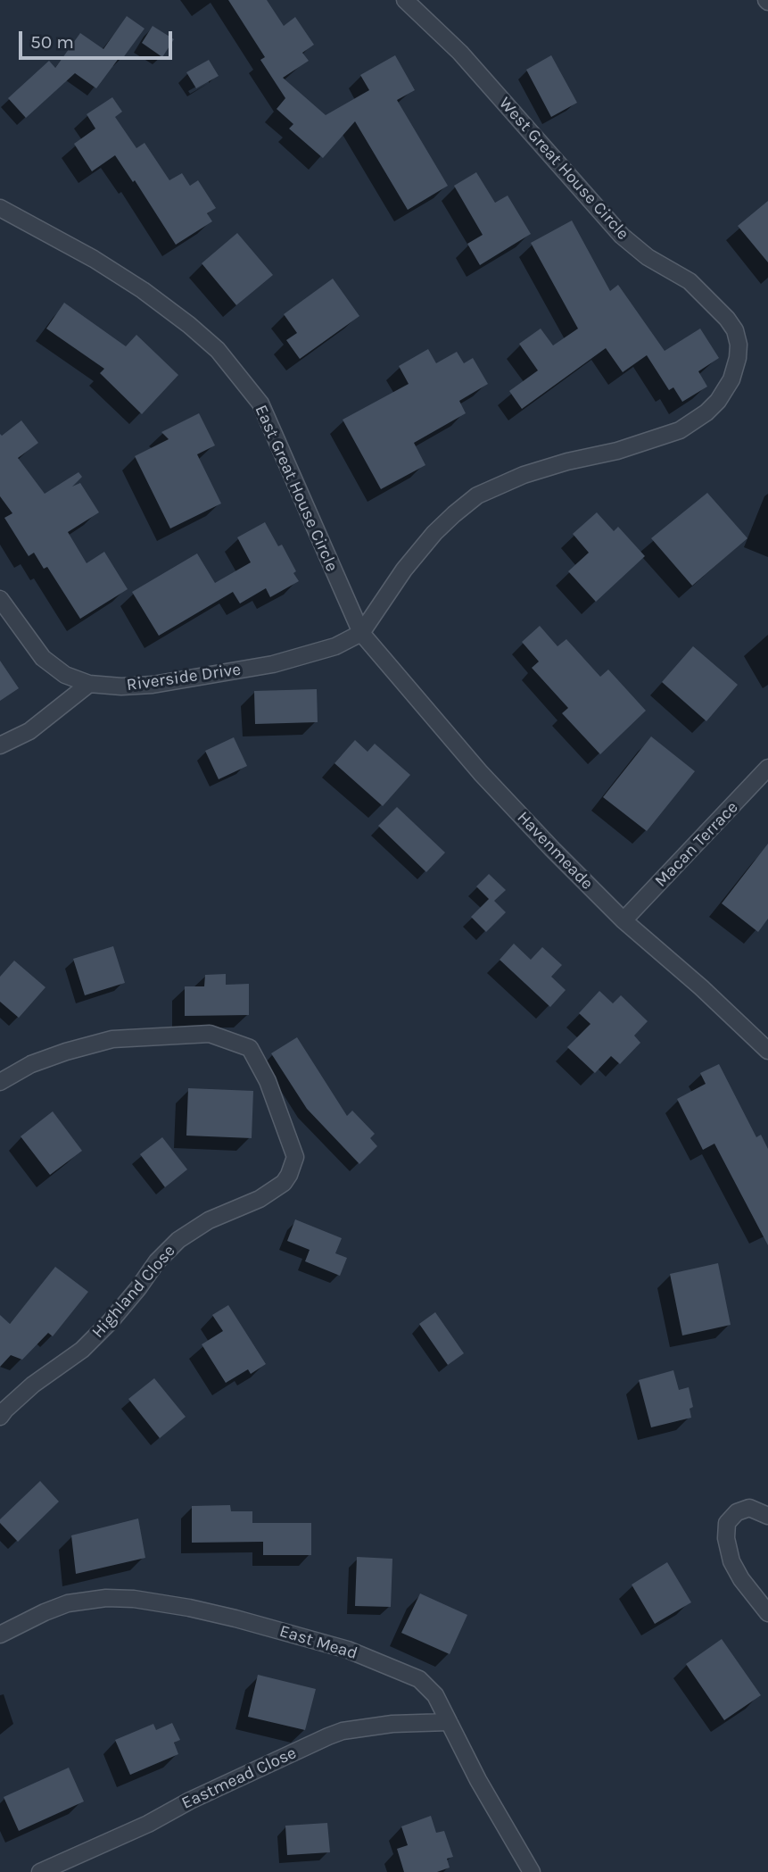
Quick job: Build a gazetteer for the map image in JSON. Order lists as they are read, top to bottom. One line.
{"streets":{"street":["West Great House Circle","East Great House Circle","Riverside Drive","Macan Terrace","Havenmeade","Highland Close","East Mead","Eastmead Close"]},"crossings":[["West Great House Circle","East Great House Circle"],["West Great House Circle","Riverside Drive"],["West Great House Circle","Havenmeade"],["East Great House Circle","Riverside Drive"],["East Great House Circle","Havenmeade"],["Riverside Drive","Havenmeade"],["Macan Terrace","Havenmeade"],["East Mead","Eastmead Close"]],"scale_bar":"50 m"}
